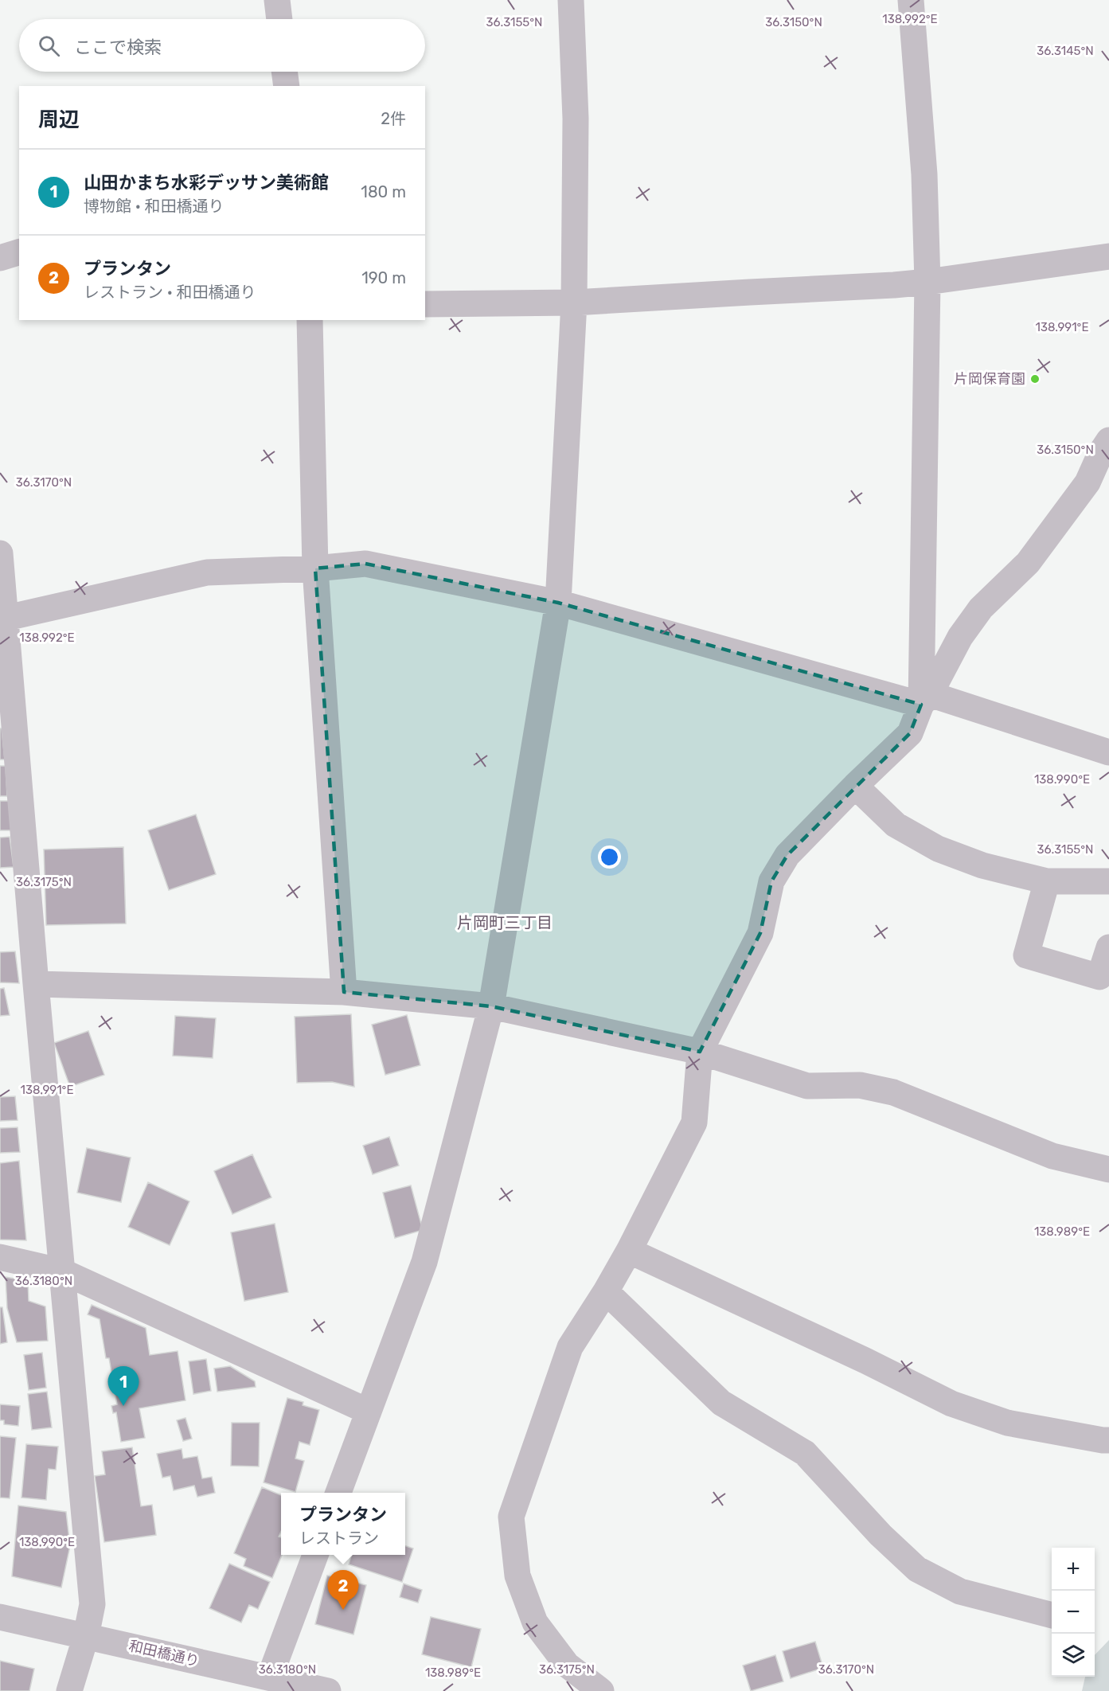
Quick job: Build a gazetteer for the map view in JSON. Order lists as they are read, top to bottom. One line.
{"streets":{"street":["和田橋通り"]},"districts":["片岡町三丁目"],"places":["片岡保育園"],"page":{"search":"ここで検索","heading":["周辺","2件"],"list":[{"mark":"1","name":"山田かまち水彩デッサン美術館","note":"博物館 · 和田橋通り","value":"180 m"},{"mark":"2","name":"プランタン","note":"レストラン · 和田橋通り","value":"190 m"}],"pins":["1","2"],"popup":["プランタン","レストラン"],"map_buttons":["+","−"]},"coordinates":["138.992°E","36.3150°N","36.3155°N","36.3145°N","138.991°E","36.3170°N","138.990°E","36.3175°N","138.989°E","36.3180°N"]}
